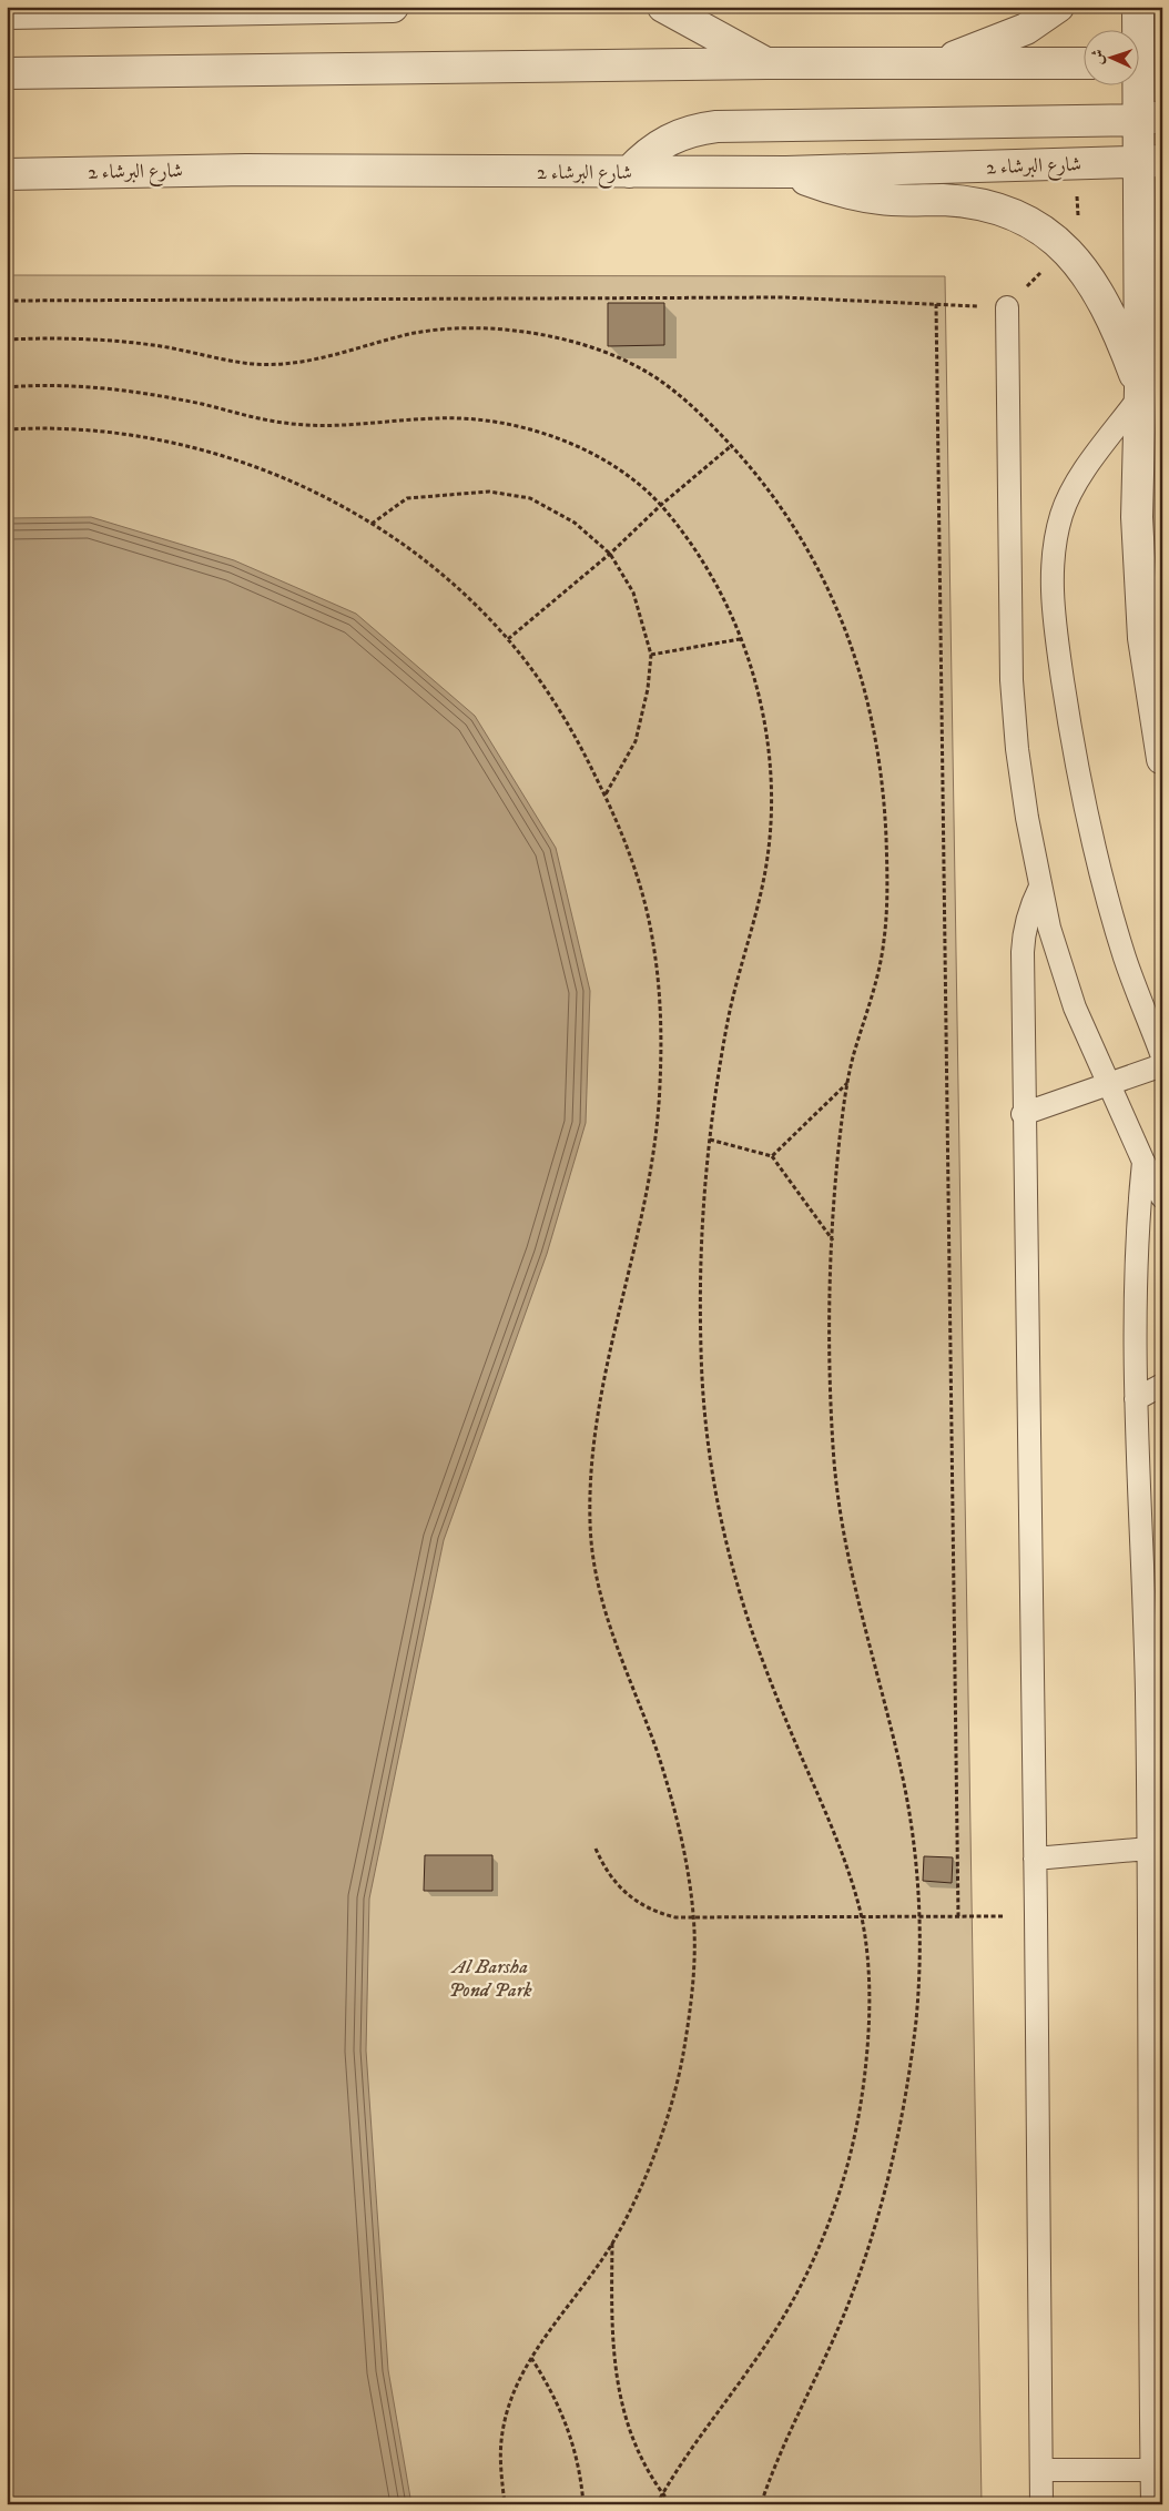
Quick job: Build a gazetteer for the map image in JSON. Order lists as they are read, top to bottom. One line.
{"streets":{"street":["شارع البرشاء 2"]},"parks":["Al Barsha Pond Park"],"north":"left"}
